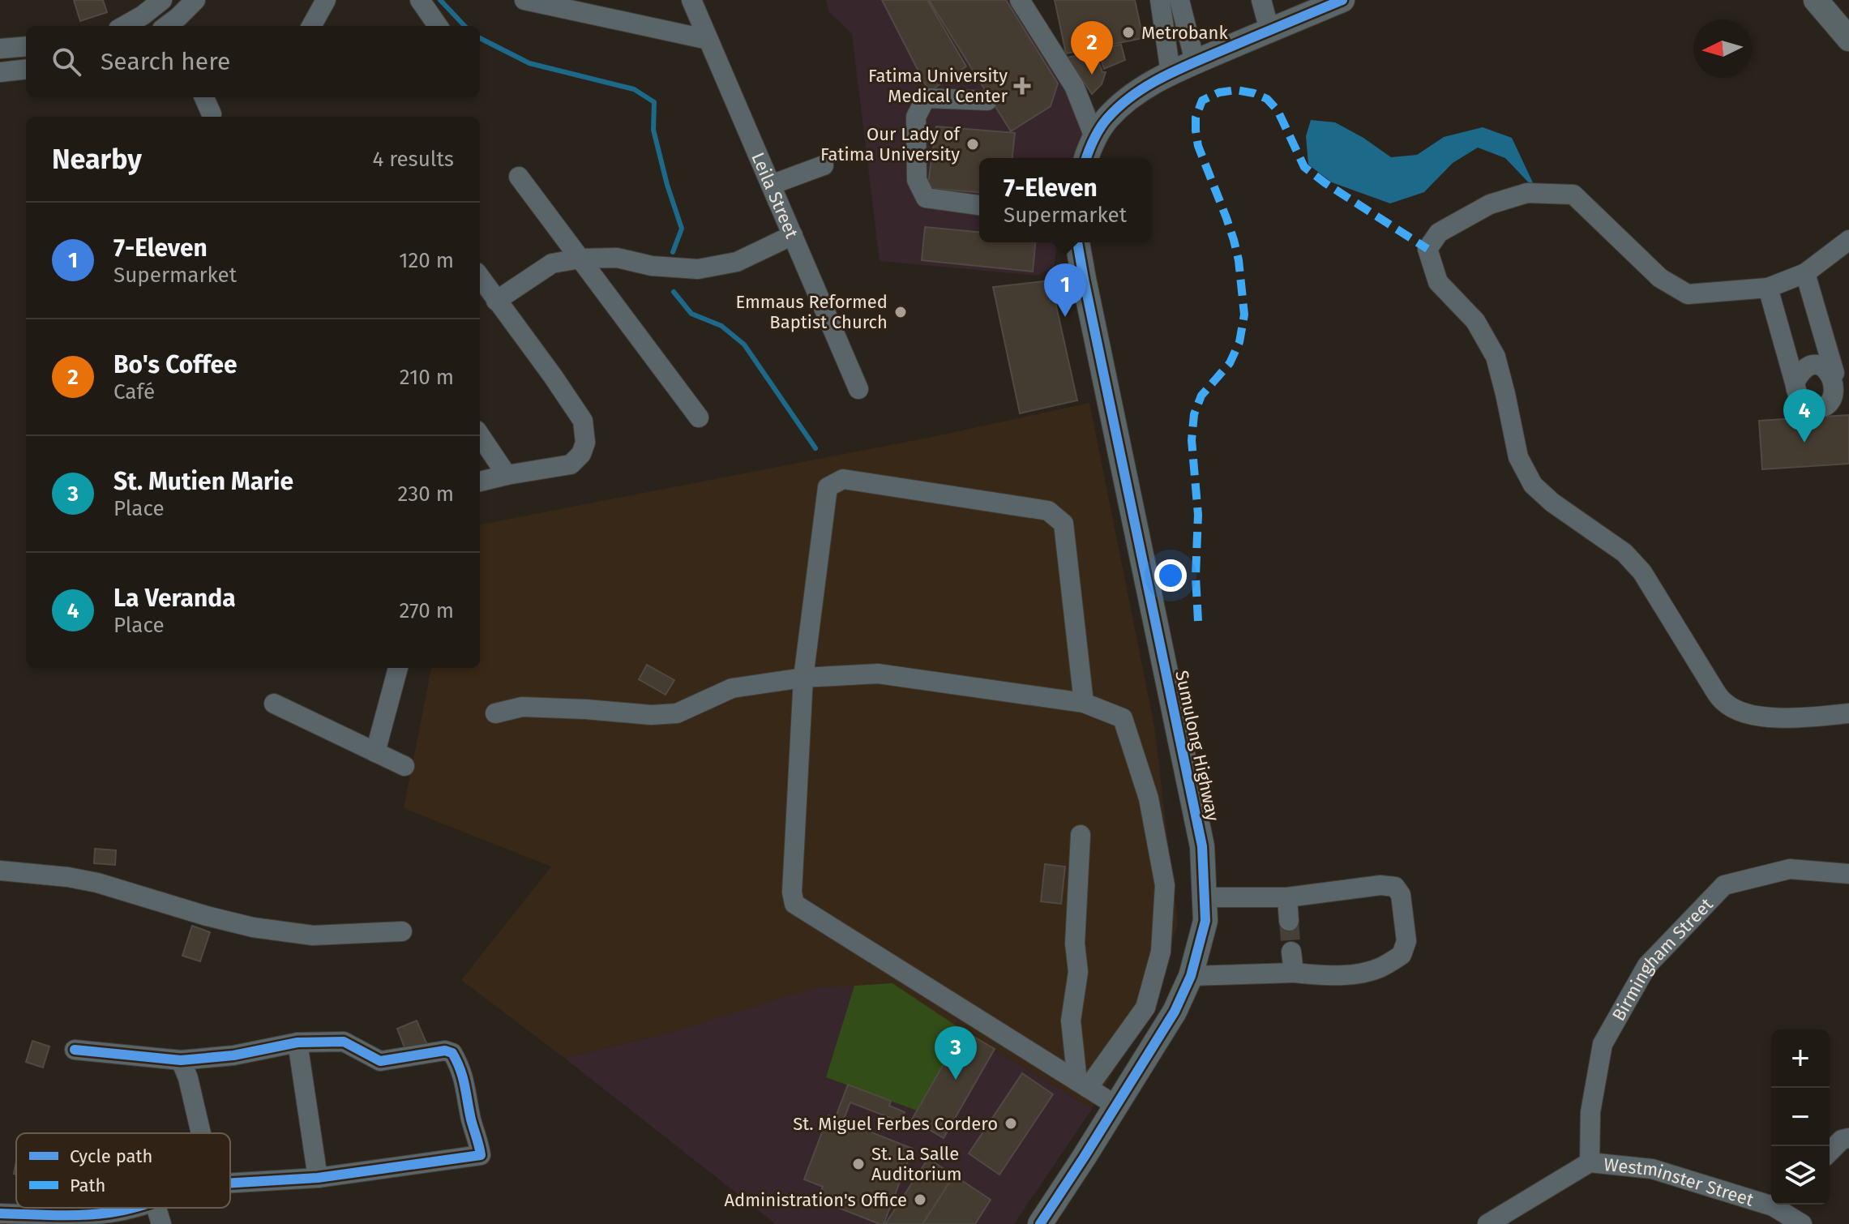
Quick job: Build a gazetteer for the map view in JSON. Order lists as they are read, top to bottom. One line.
{"streets":{"main road":["Sumulong Highway"],"street":["Leila Street","Birmingham Street","Westminster Street"]},"crossings":[["Birmingham Street","Westminster Street"]],"places":{"other":["Metrobank","Our Lady of Fatima University","Emmaus Reformed Baptist Church","St. Miguel Ferbes Cordero","St. La Salle Auditorium","Administration's Office"],"health":["Fatima University Medical Center"]},"legend":["Cycle path","Path"],"north":"left","page":{"pins":["2","1","4","3"],"search":"Search here","heading":["Nearby","4 results"],"popup":["7-Eleven","Supermarket"],"list":[{"mark":"1","name":"7-Eleven","note":"Supermarket","value":"120 m"},{"mark":"2","name":"Bo's Coffee","note":"Café","value":"210 m"},{"mark":"3","name":"St. Mutien Marie","note":"Place","value":"230 m"},{"mark":"4","name":"La Veranda","note":"Place","value":"270 m"}],"map_buttons":["+","−"]}}
